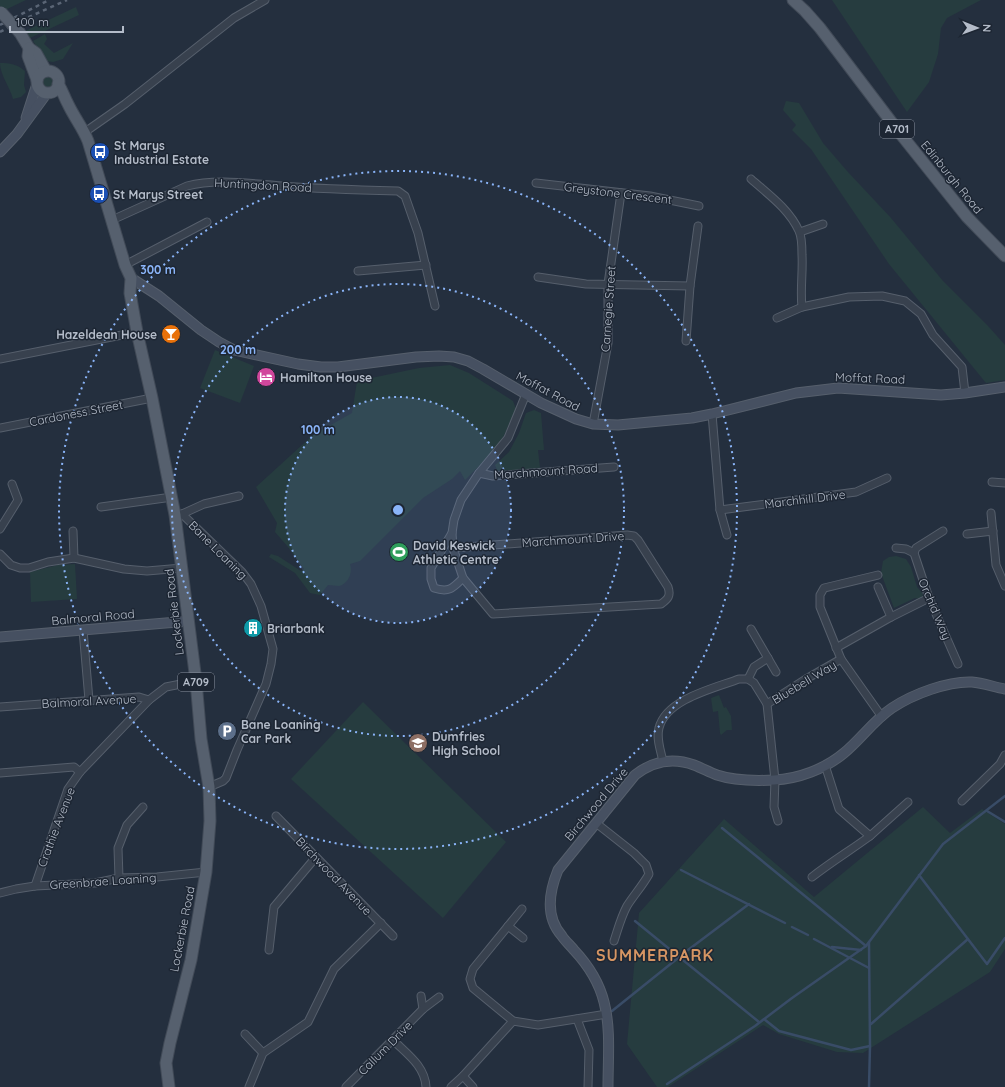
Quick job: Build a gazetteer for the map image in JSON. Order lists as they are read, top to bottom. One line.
{"streets":{"main road":["A701","Edinburgh Road","Lockerbie Road","A709"],"street":["Huntingdon Road","Greystone Crescent","Carnegie Street","Moffat Road","Cardoness Street","Marchmount Road","Marchhill Drive","Marchmount Drive","Bane Loaning","Orchid Way","Balmoral Road","Bluebell Way","Balmoral Avenue","Birchwood Drive","Crathie Avenue","Birchwood Avenue","Greenbrae Loaning","Callum Drive"]},"crossings":[["Huntingdon Road","A709"],["Greystone Crescent","Carnegie Street"],["Carnegie Street","Moffat Road"],["Moffat Road","Lockerbie Road"],["Moffat Road","A709"],["Cardoness Street","Lockerbie Road"],["Bane Loaning","Lockerbie Road"],["Lockerbie Road","Balmoral Road"],["Lockerbie Road","A709"],["Lockerbie Road","Balmoral Avenue"],["Lockerbie Road","Greenbrae Loaning"],["Balmoral Avenue","Crathie Avenue"],["Crathie Avenue","Greenbrae Loaning"]],"districts":["SUMMERPARK"],"places":{"bus stop":["St Marys Industrial Estate","St Marys Street"],"bar":["Hazeldean House"],"hotel":["Hamilton House"],"sports":["David Keswick Athletic Centre"],"building":["Briarbank"],"parking":["Bane Loaning Car Park"],"school or university":["Dumfries High School"]},"scale_bar":"100 m","north":"right","rings":["300 m","200 m","100 m"]}
